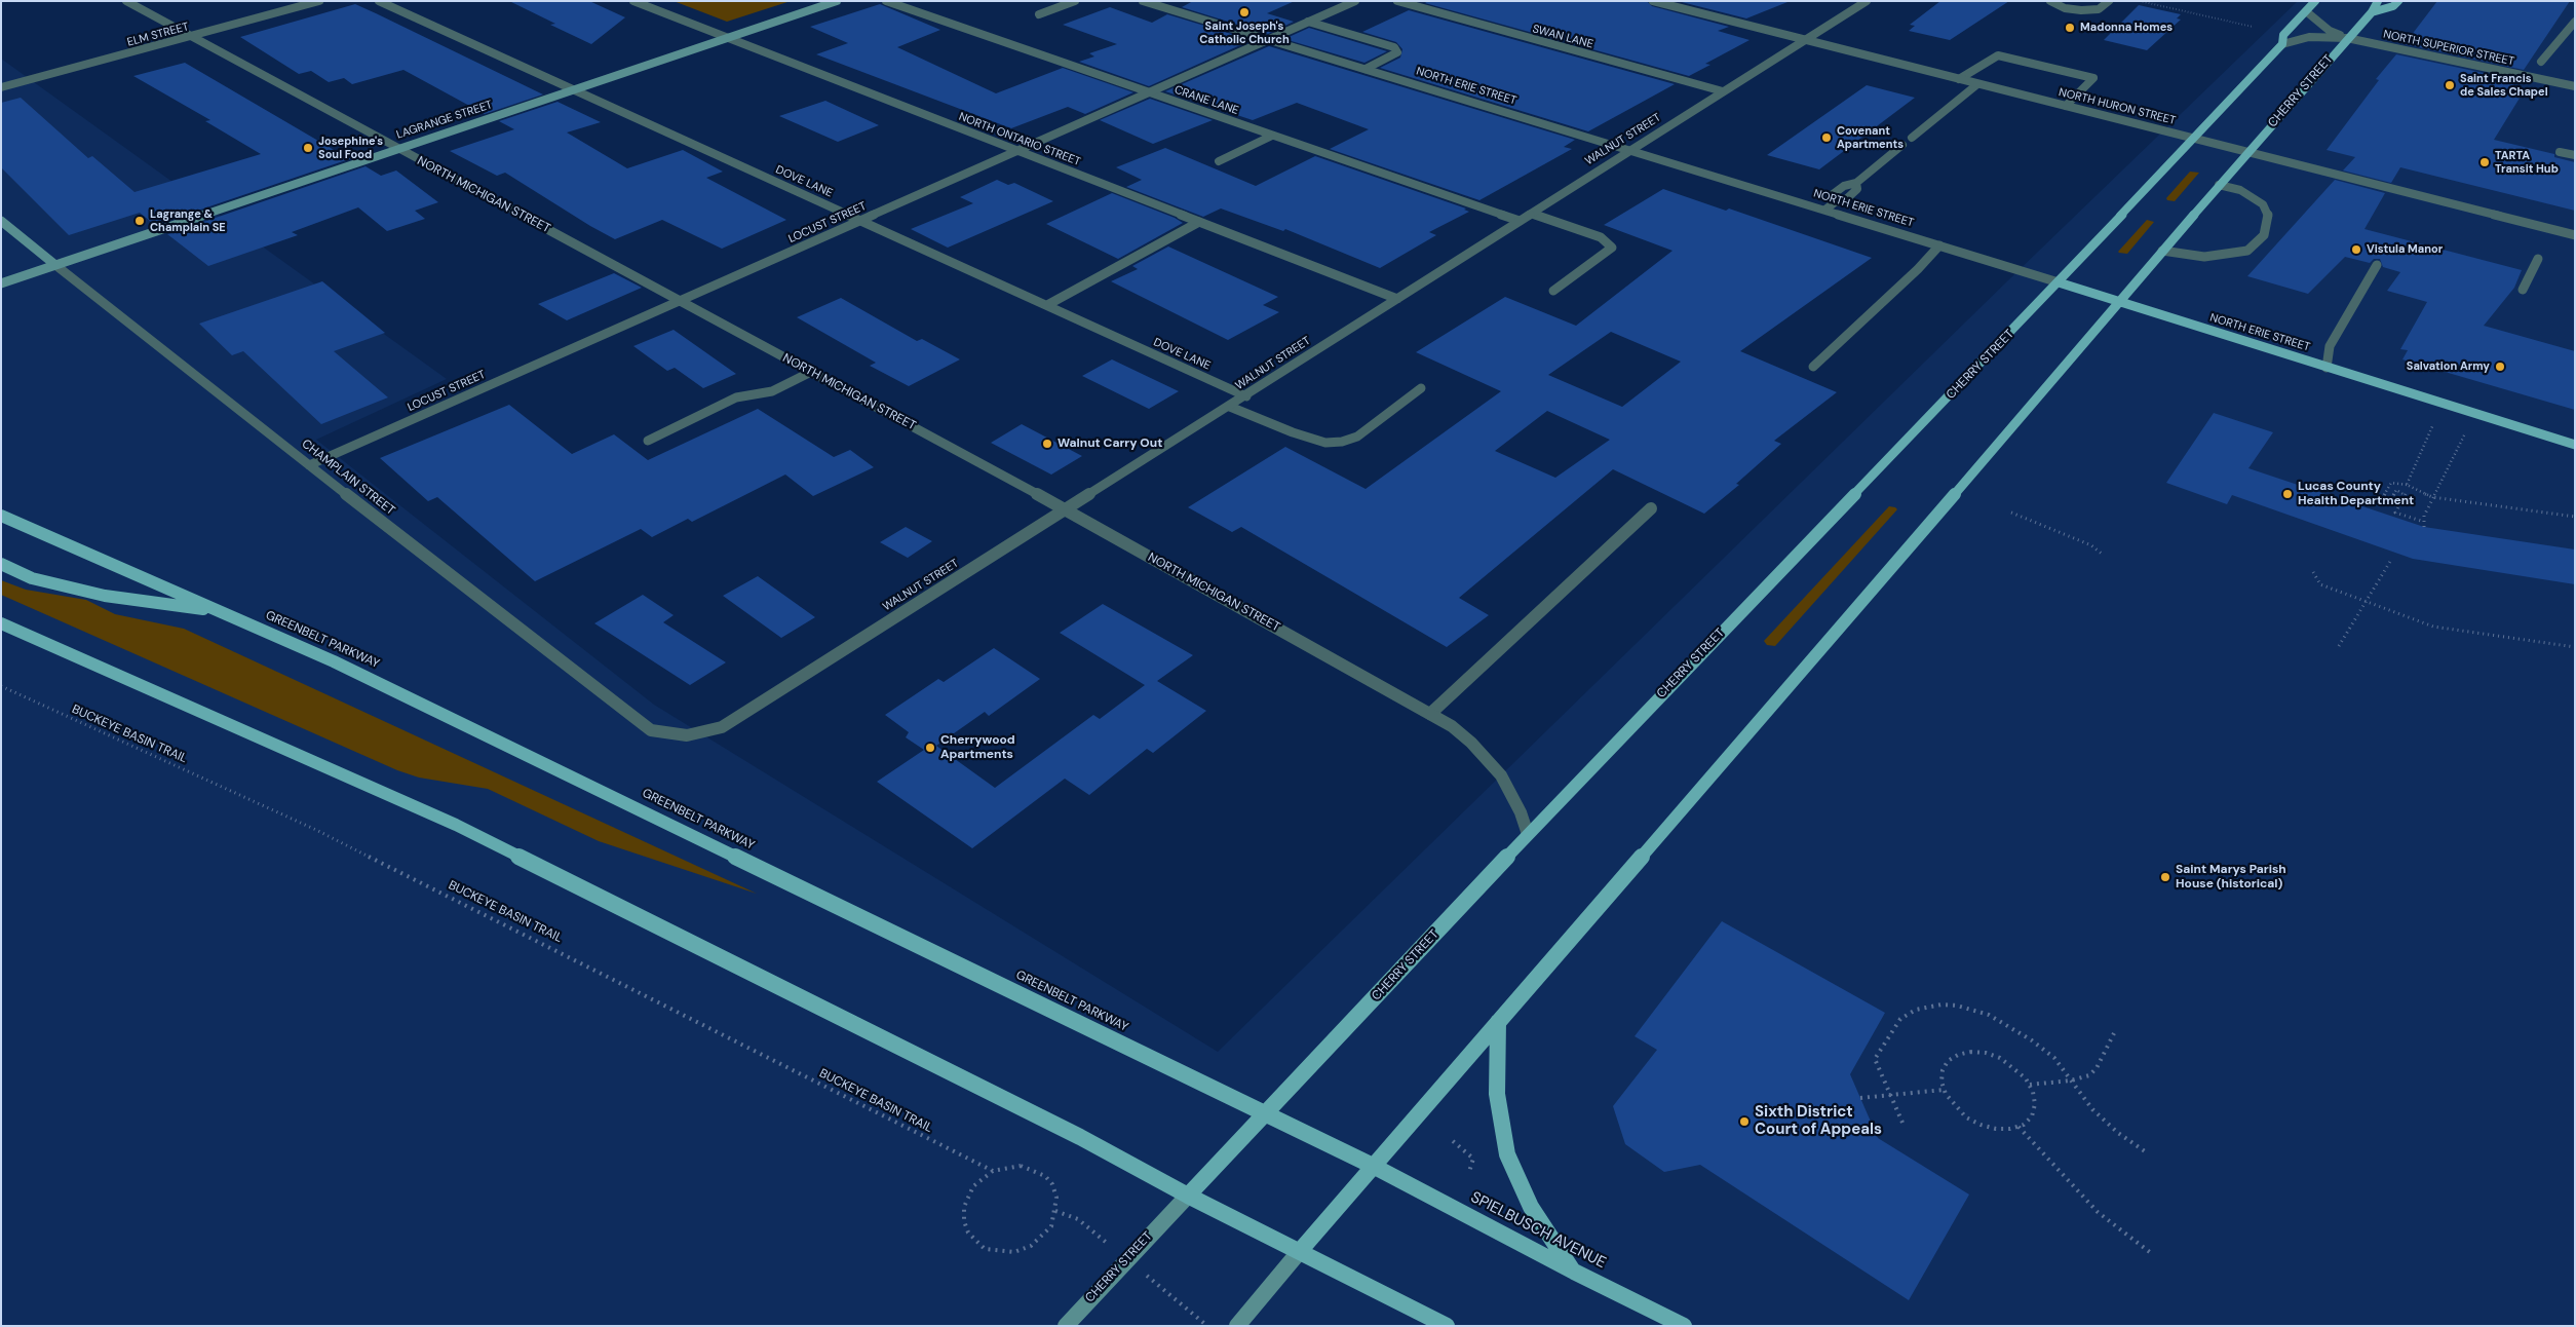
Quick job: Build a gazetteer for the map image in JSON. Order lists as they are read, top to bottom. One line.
{"streets":{"main road":["NORTH ERIE STREET","CHERRY STREET","LAGRANGE STREET","CHAMPLAIN STREET","GREENBELT PARKWAY","SPIELBUSCH AVENUE"],"street":["ELM STREET","SWAN LANE","NORTH SUPERIOR STREET","CRANE LANE","NORTH HURON STREET","NORTH ONTARIO STREET","WALNUT STREET","DOVE LANE","NORTH MICHIGAN STREET","LOCUST STREET"],"path":["BUCKEYE BASIN TRAIL"]},"crossings":[["ELM STREET","NORTH MICHIGAN STREET"],["SWAN LANE","WALNUT STREET"],["NORTH SUPERIOR STREET","CHERRY STREET"],["NORTH ERIE STREET","CHERRY STREET"],["NORTH ERIE STREET","WALNUT STREET"],["NORTH ERIE STREET","LOCUST STREET"],["CHERRY STREET","NORTH HURON STREET"],["CHERRY STREET","NORTH MICHIGAN STREET"],["CHERRY STREET","GREENBELT PARKWAY"],["CHERRY STREET","SPIELBUSCH AVENUE"],["CRANE LANE","WALNUT STREET"],["CRANE LANE","LOCUST STREET"],["NORTH HURON STREET","WALNUT STREET"],["LAGRANGE STREET","NORTH ONTARIO STREET"],["LAGRANGE STREET","DOVE LANE"],["LAGRANGE STREET","NORTH MICHIGAN STREET"],["LAGRANGE STREET","CHAMPLAIN STREET"],["NORTH ONTARIO STREET","WALNUT STREET"],["NORTH ONTARIO STREET","LOCUST STREET"],["WALNUT STREET","DOVE LANE"],["WALNUT STREET","NORTH MICHIGAN STREET"],["WALNUT STREET","CHAMPLAIN STREET"],["DOVE LANE","LOCUST STREET"],["NORTH MICHIGAN STREET","LOCUST STREET"],["LOCUST STREET","CHAMPLAIN STREET"],["GREENBELT PARKWAY","SPIELBUSCH AVENUE"]],"places":["Saint Joseph's Catholic Church","Madonna Homes","Saint Francis de Sales Chapel","Covenant Apartments","Josephine's Soul Food","TARTA Transit Hub","Lagrange & Champlain SE","Vistula Manor","Salvation Army","Walnut Carry Out","Lucas County Health Department","Cherrywood Apartments","Saint Marys Parish House (historical)","Sixth District Court of Appeals"]}
